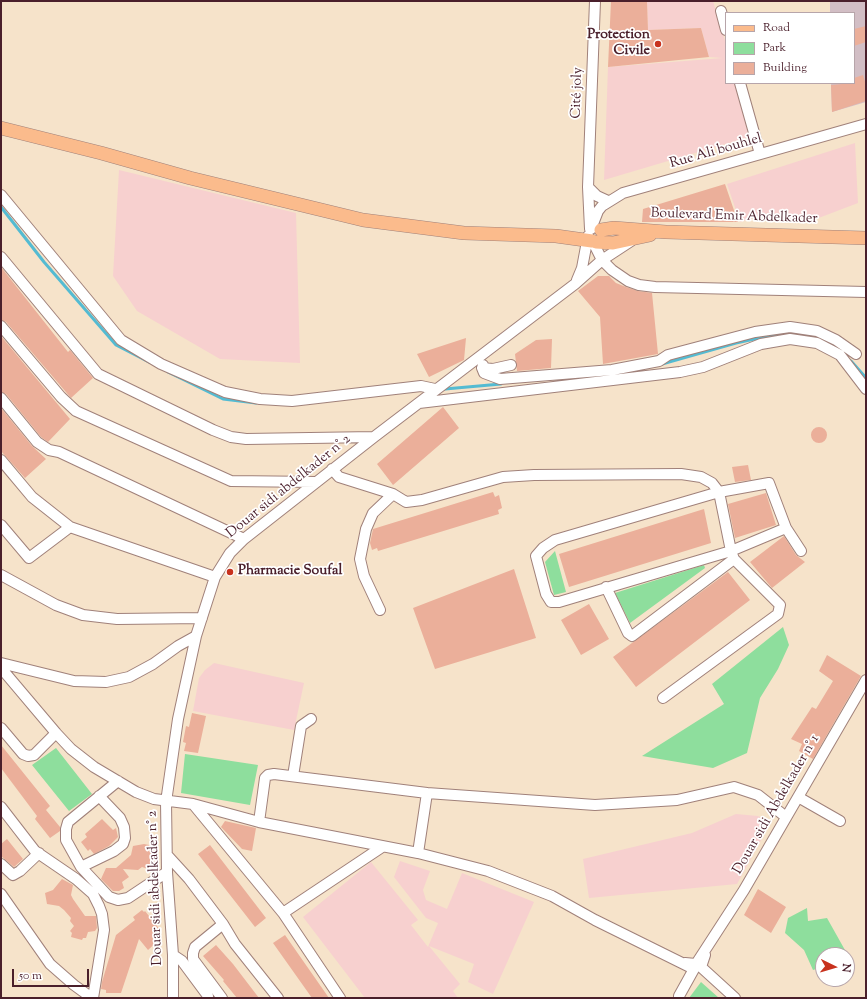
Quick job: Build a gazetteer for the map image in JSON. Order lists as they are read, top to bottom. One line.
{"streets":{"main road":["Boulevard Emir Abdelkader"],"street":["Cité joly","Rue Ali bouhlel","Douar sidi abdelkader n° 2","Douar sidi Abdelkader n° 1"]},"crossings":[["Cité joly","Boulevard Emir Abdelkader"]],"places":["Protection Civile","Pharmacie Soufal"],"legend":["Road","Park","Building"],"scale_bar":"50 m","north":"right"}
